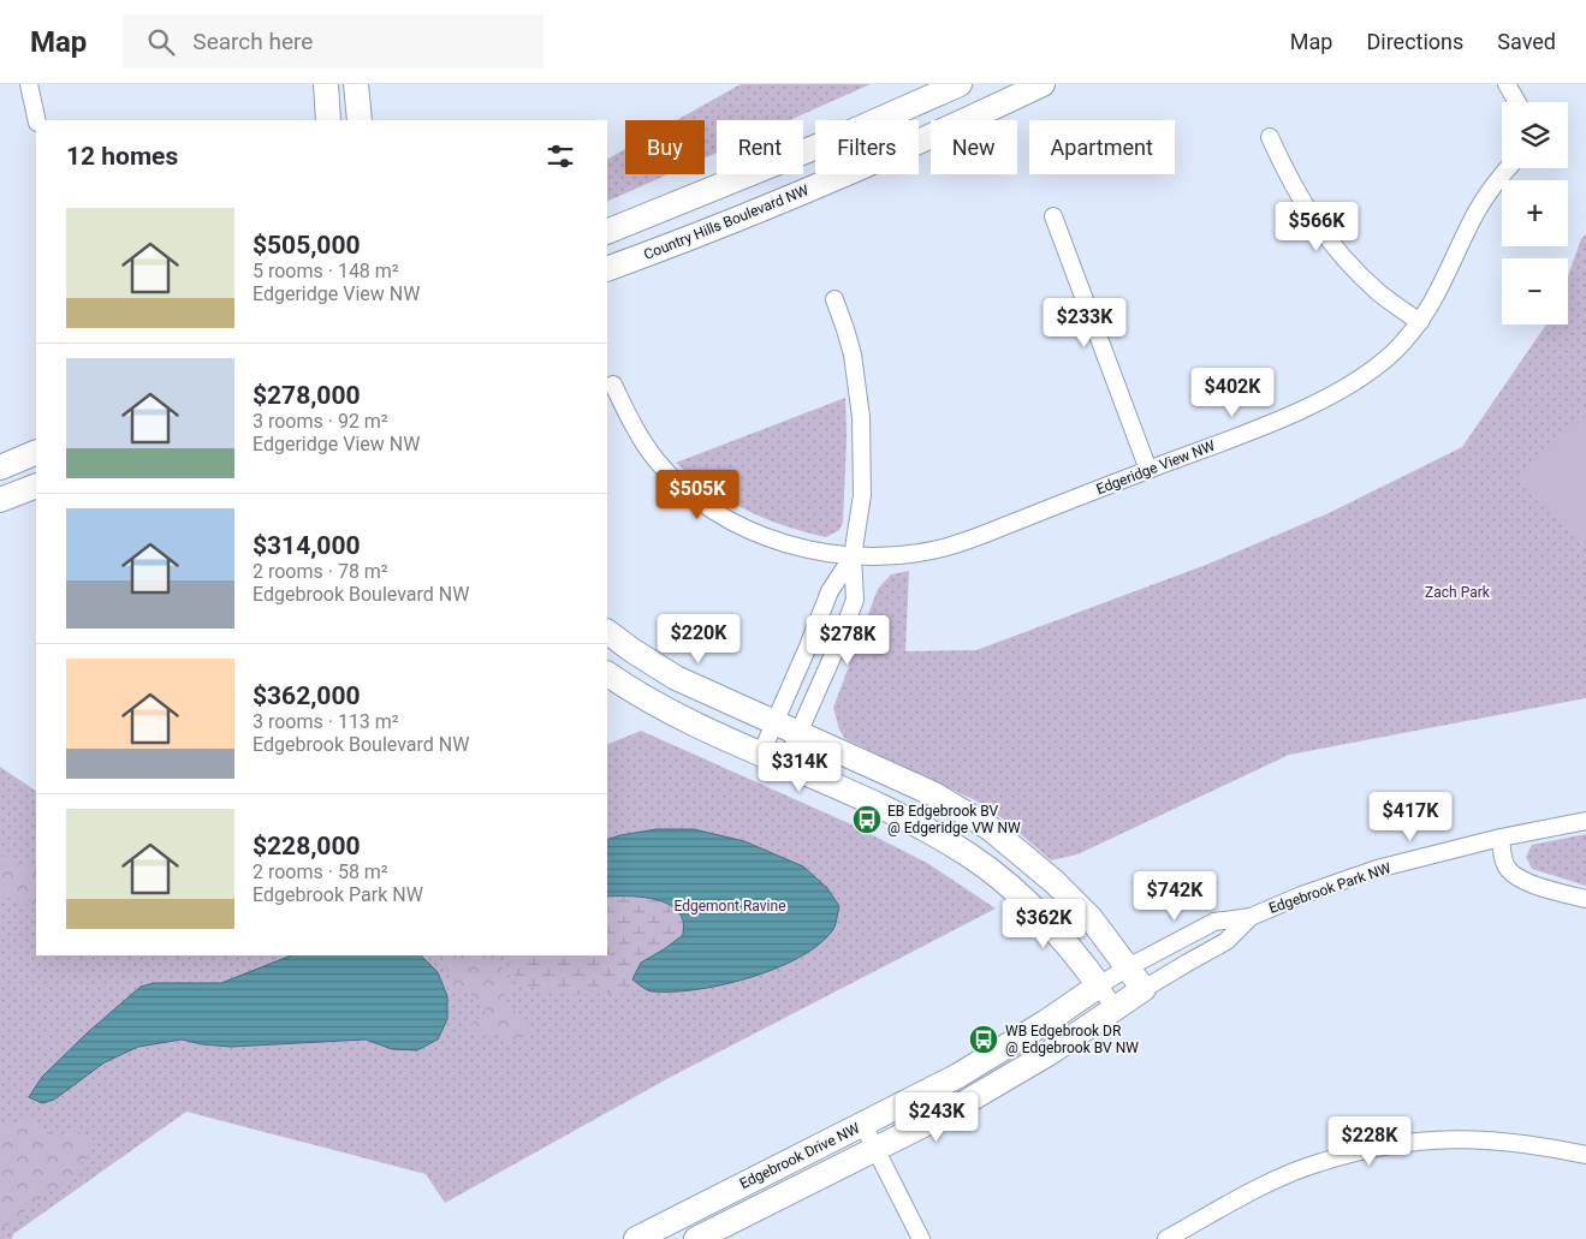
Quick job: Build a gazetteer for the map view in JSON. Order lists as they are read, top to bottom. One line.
{"streets":{"street":["Country Hills Boulevard NW","Edgeridge View NW","Edgebrook Park NW","Edgebrook Drive NW"]},"crossings":[["Edgebrook Park NW","Edgebrook Drive NW"]],"parks":["Zach Park","Edgemont Ravine"],"places":{"bus stop":["EB Edgebrook BV @ Edgeridge VW NW","WB Edgebrook DR @ Edgebrook BV NW"]},"page":{"header":"Map","search":"Search here","nav":["Map","Directions","Saved"],"map_buttons":["+","−"],"chip":["Buy","Rent","Filters","New","Apartment"],"heading":"12 homes","list":[{"name":"$505,000","note":"5 rooms · 148 m² · Edgeridge View NW"},{"name":"$278,000","note":"3 rooms · 92 m² · Edgeridge View NW"},{"name":"$314,000","note":"2 rooms · 78 m² · Edgebrook Boulevard NW"},{"name":"$362,000","note":"3 rooms · 113 m² · Edgebrook Boulevard NW"},{"name":"$228,000","note":"2 rooms · 58 m² · Edgebrook Park NW"}],"price":["$566K","$233K","$402K","$505K","$220K","$278K","$314K","$417K","$742K","$362K","$243K","$228K"]}}
